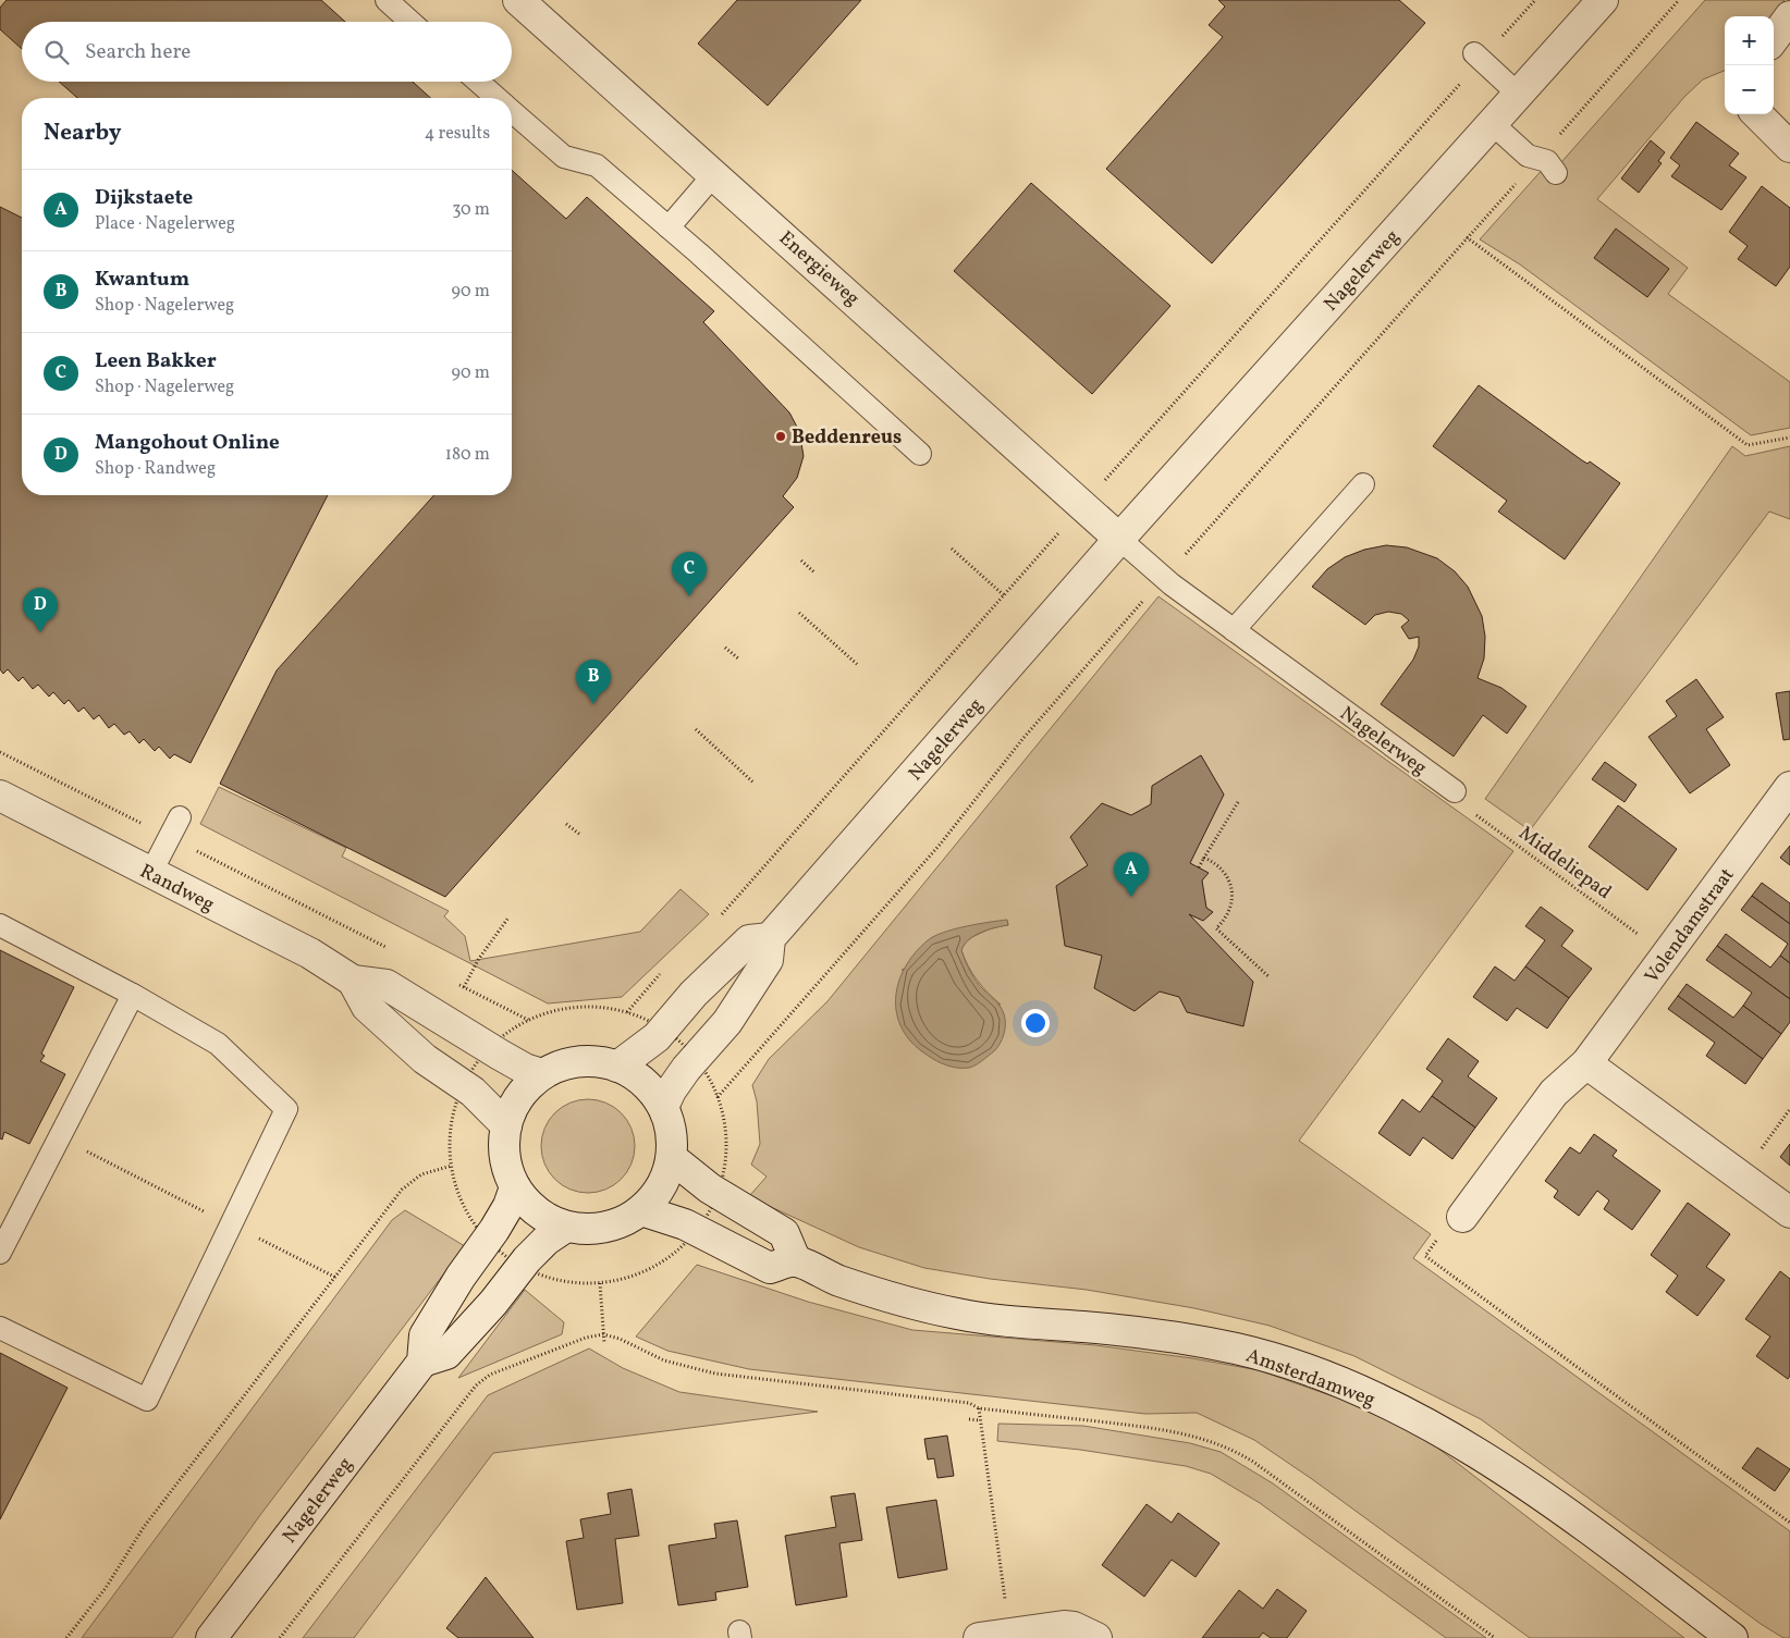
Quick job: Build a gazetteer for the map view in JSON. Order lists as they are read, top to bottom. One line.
{"streets":{"street":["Energieweg","Nagelerweg","Randweg","Volendamstraat","Amsterdamweg"],"path":["Middeliepad"]},"crossings":[["Energieweg","Nagelerweg"]],"places":["Beddenreus"],"page":{"map_buttons":["+","−"],"search":"Search here","heading":["Nearby","4 results"],"list":[{"mark":"A","name":"Dijkstaete","note":"Place · Nagelerweg","value":"30 m"},{"mark":"B","name":"Kwantum","note":"Shop · Nagelerweg","value":"90 m"},{"mark":"C","name":"Leen Bakker","note":"Shop · Nagelerweg","value":"90 m"},{"mark":"D","name":"Mangohout Online","note":"Shop · Randweg","value":"180 m"}],"pins":["C","D","B","A"]}}
